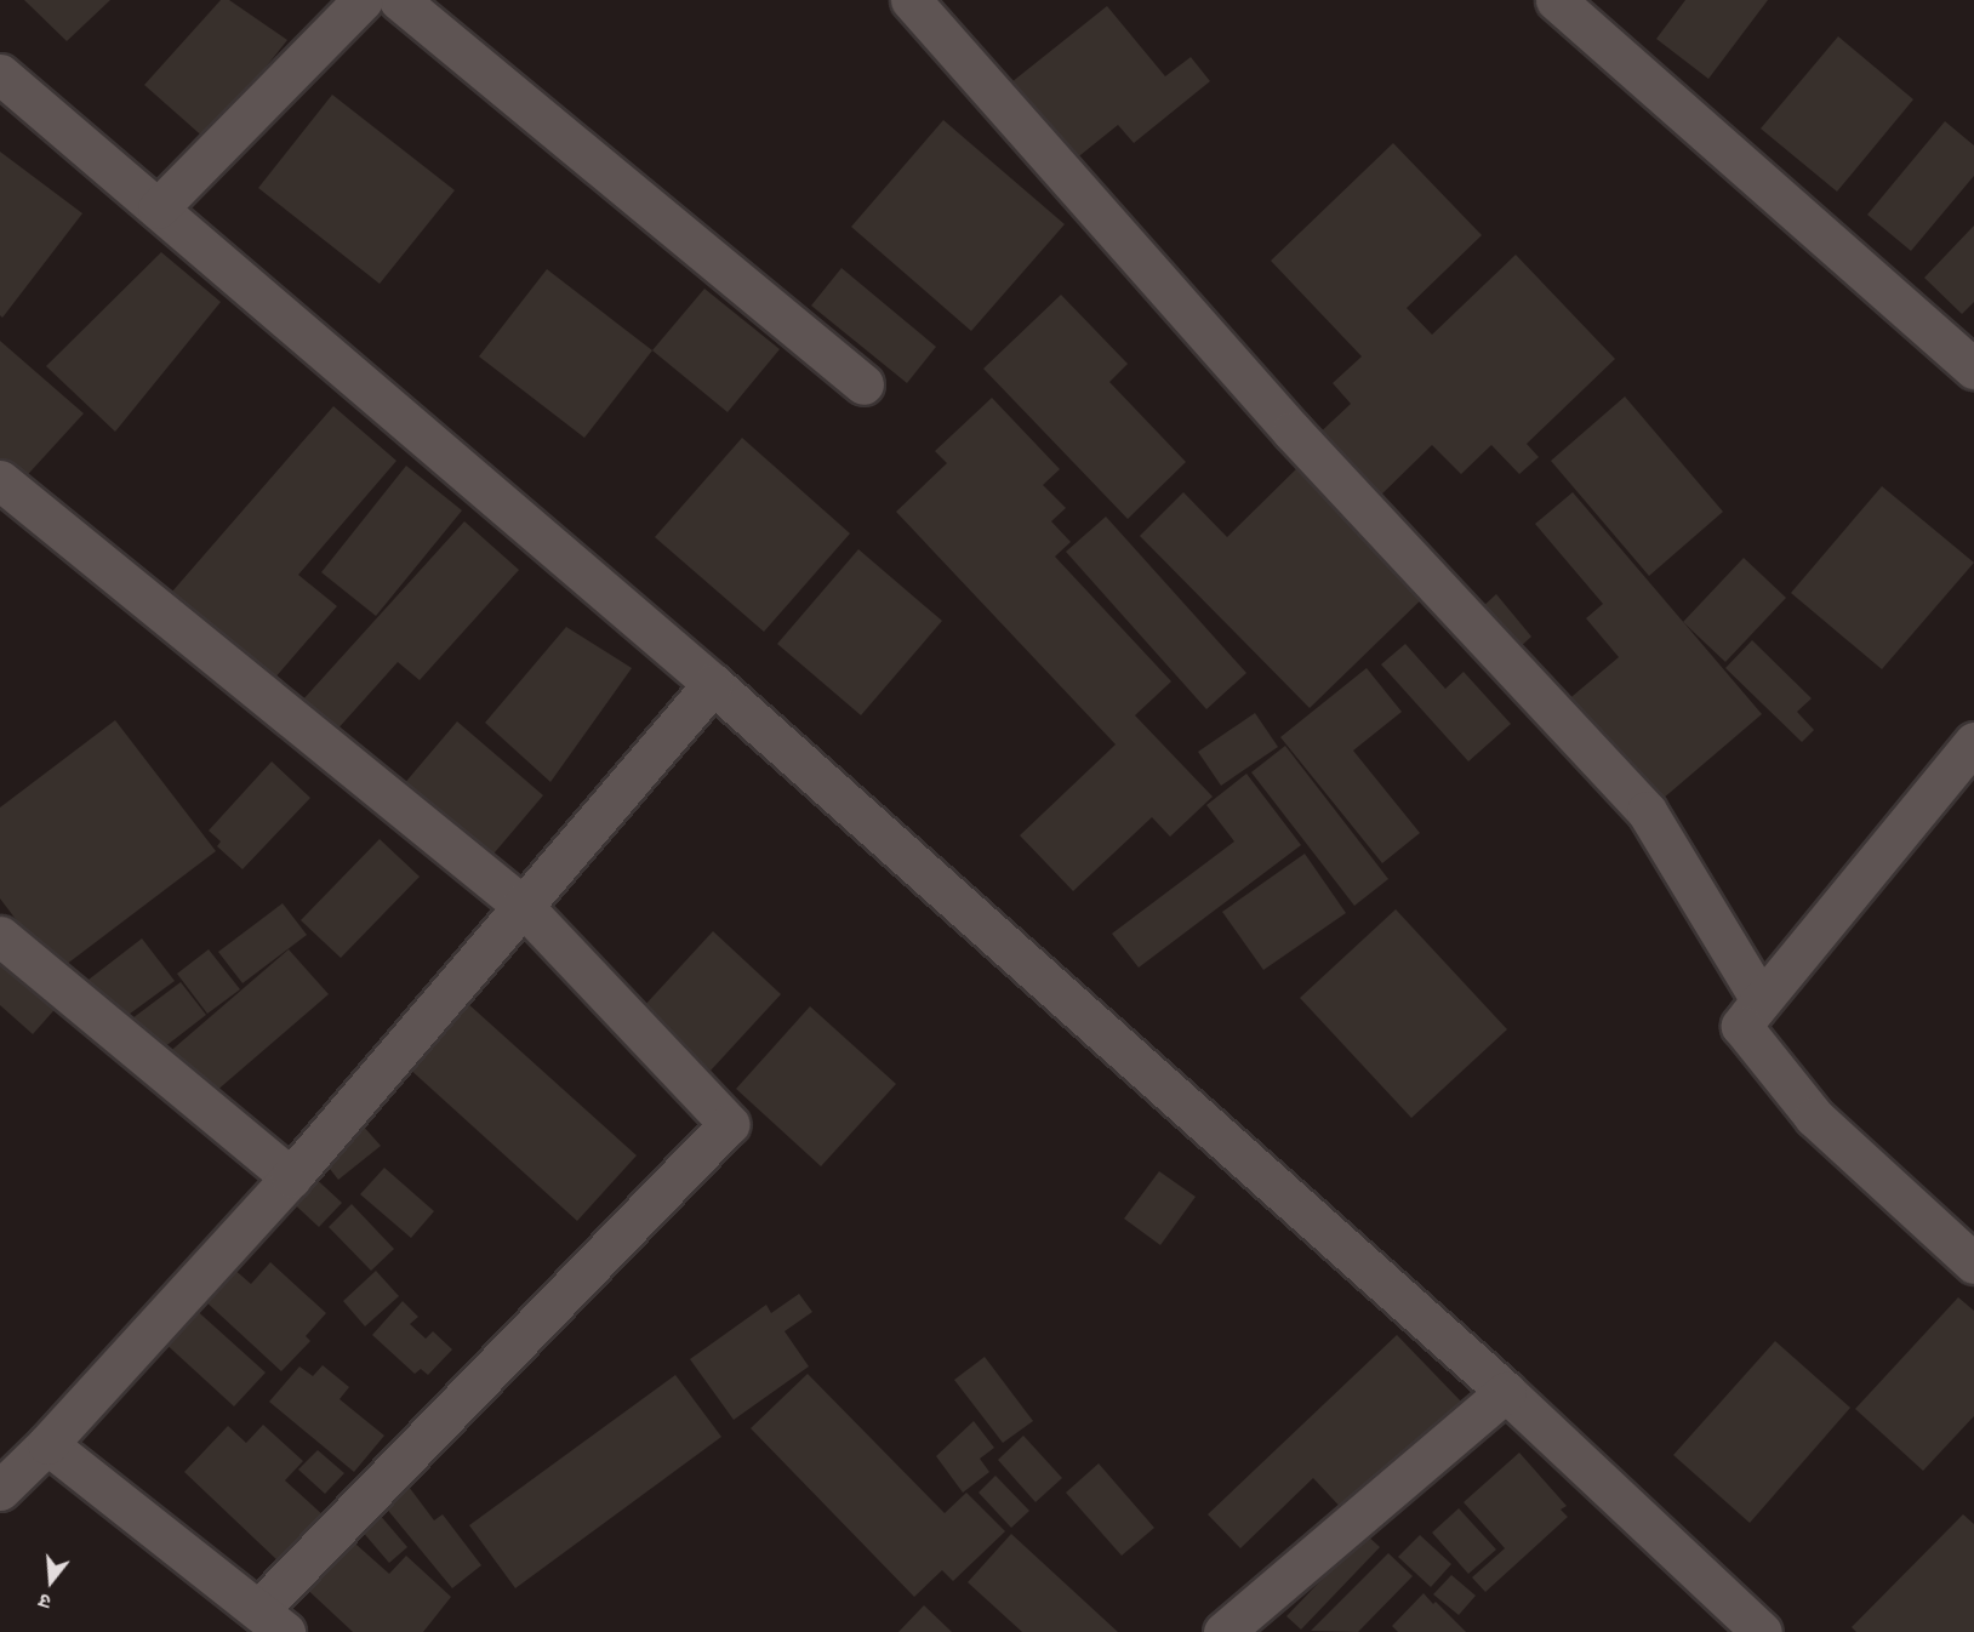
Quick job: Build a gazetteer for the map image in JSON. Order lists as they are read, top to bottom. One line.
{"north":"bottom"}
